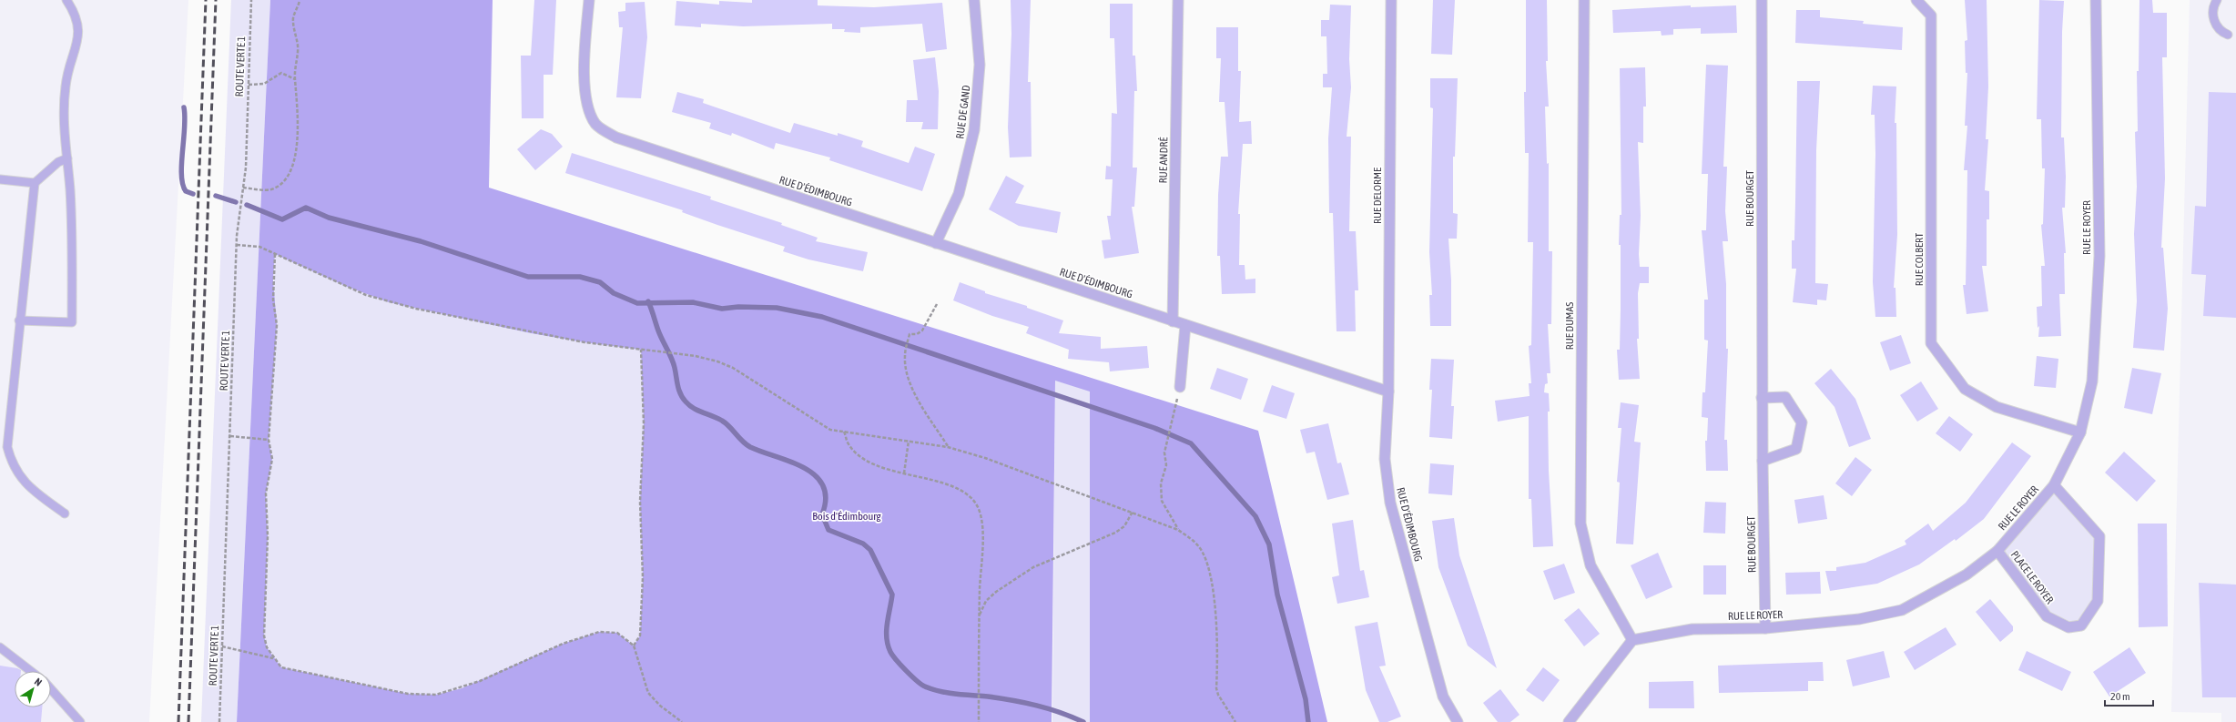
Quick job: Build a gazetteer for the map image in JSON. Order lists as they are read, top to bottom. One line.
{"streets":{"street":["RUE DE GAND","RUE ANDRÉ","RUE D'ÉDIMBOURG","RUE DELORME","RUE BOURGET","RUE LE ROYER","RUE COLBERT","RUE DUMAS","PLACE LE ROYER"],"path":["ROUTE VERTE 1"]},"crossings":[["RUE DE GAND","RUE D'ÉDIMBOURG"],["RUE ANDRÉ","RUE D'ÉDIMBOURG"],["RUE D'ÉDIMBOURG","RUE DELORME"],["RUE BOURGET","RUE LE ROYER"],["RUE LE ROYER","RUE COLBERT"],["RUE LE ROYER","RUE DUMAS"],["RUE LE ROYER","PLACE LE ROYER"]],"parks":["Bois d'Édimbourg"],"scale_bar":"20 m","north":"top right"}
